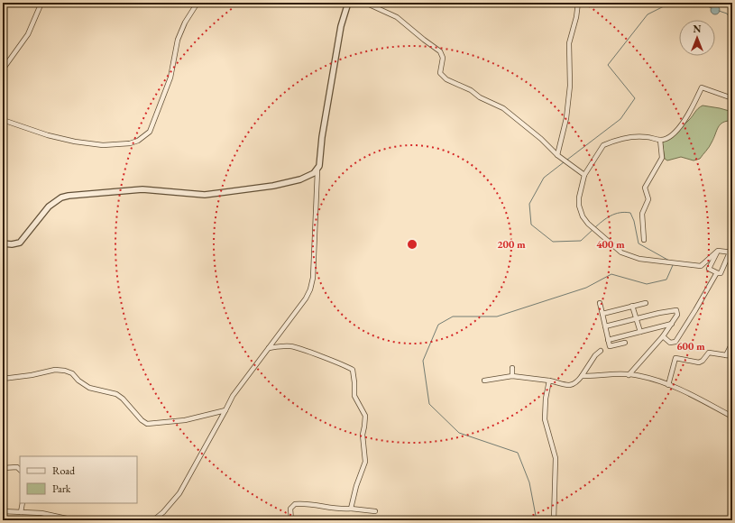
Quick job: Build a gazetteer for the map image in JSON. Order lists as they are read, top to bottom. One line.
{"legend":["Road","Park"],"north":"top","rings":["200 m","400 m","600 m"]}
